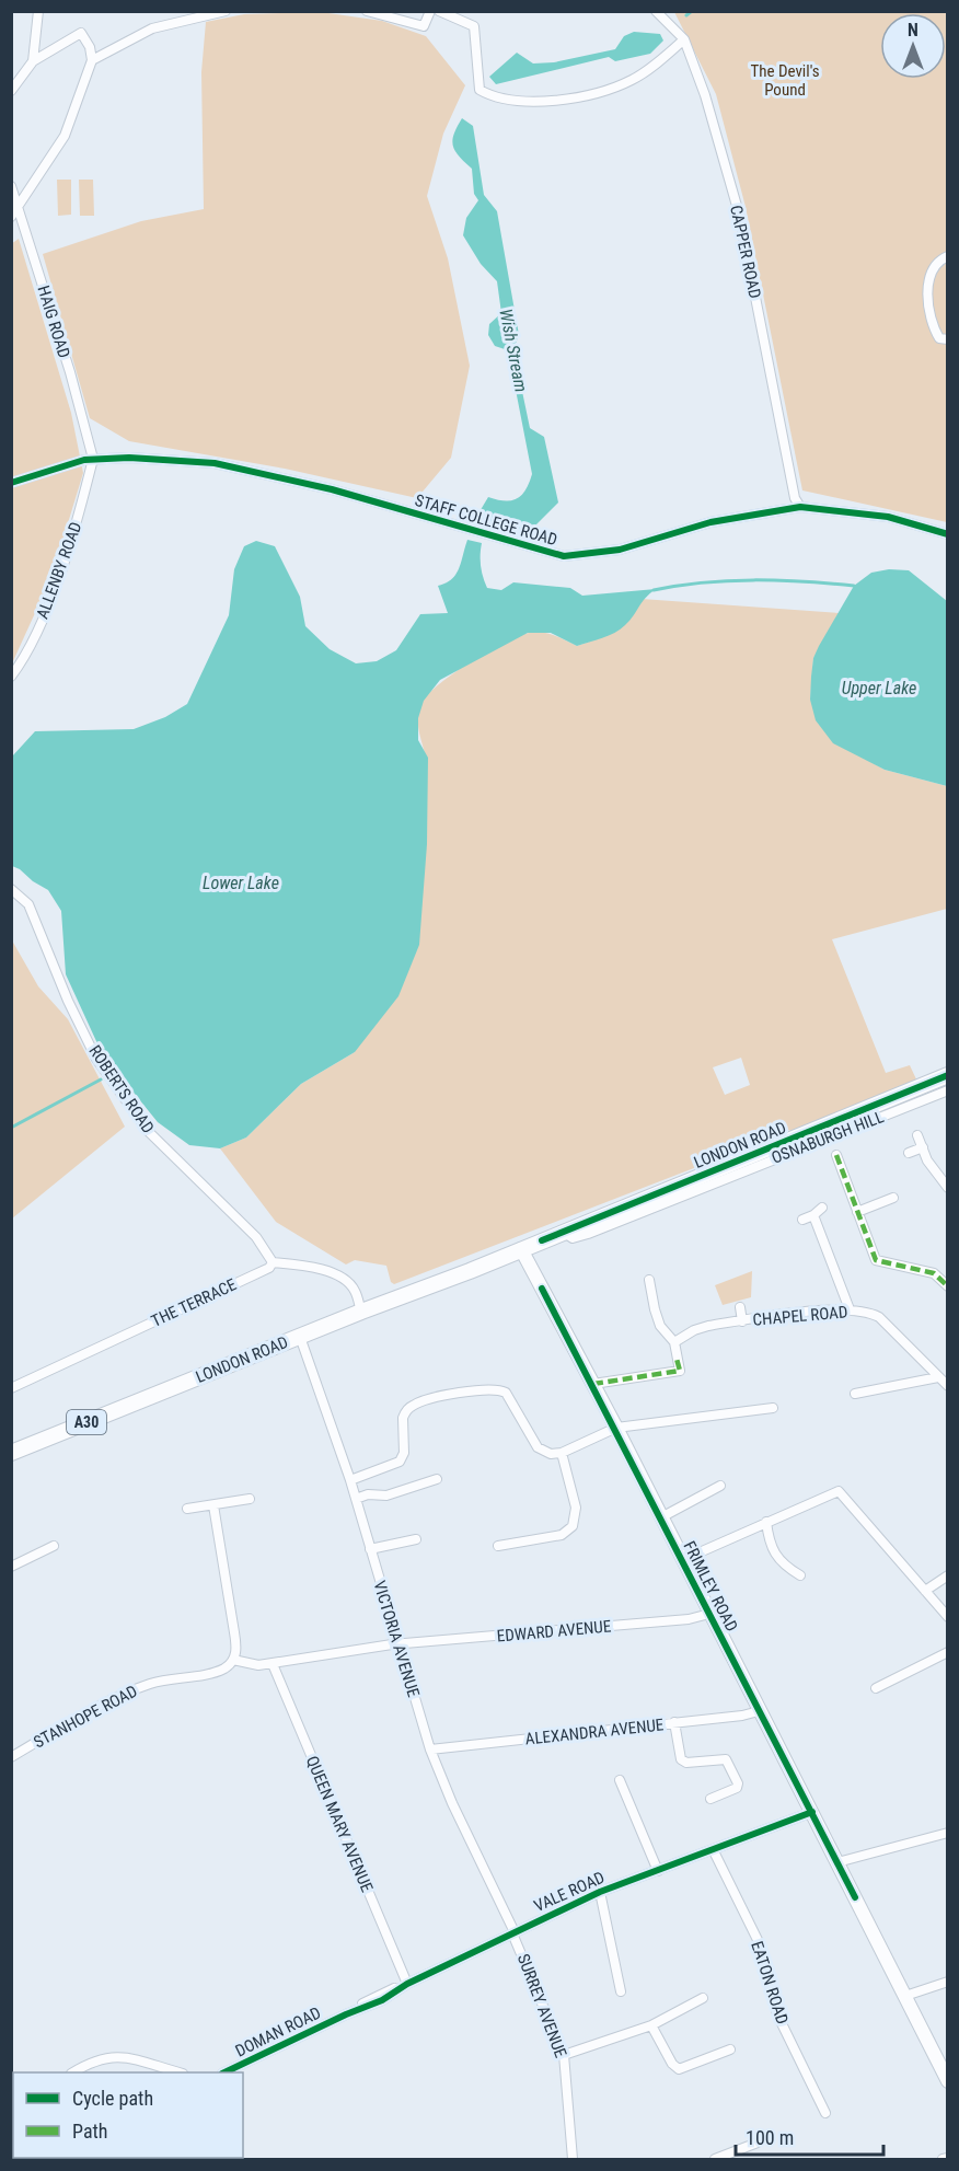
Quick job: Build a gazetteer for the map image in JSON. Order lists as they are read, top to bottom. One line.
{"streets":{"main road":["LONDON ROAD","A30","FRIMLEY ROAD"],"street":["CAPPER ROAD","HAIG ROAD","STAFF COLLEGE ROAD","ALLENBY ROAD","ROBERTS ROAD","OSNABURGH HILL","THE TERRACE","CHAPEL ROAD","EDWARD AVENUE","VICTORIA AVENUE","STANHOPE ROAD","ALEXANDRA AVENUE","QUEEN MARY AVENUE","VALE ROAD","EATON ROAD","SURREY AVENUE","DOMAN ROAD"]},"crossings":[["CAPPER ROAD","STAFF COLLEGE ROAD"],["HAIG ROAD","STAFF COLLEGE ROAD"],["HAIG ROAD","ALLENBY ROAD"],["STAFF COLLEGE ROAD","ALLENBY ROAD"],["ROBERTS ROAD","THE TERRACE"],["OSNABURGH HILL","LONDON ROAD"],["LONDON ROAD","FRIMLEY ROAD"],["LONDON ROAD","VICTORIA AVENUE"],["FRIMLEY ROAD","EDWARD AVENUE"],["FRIMLEY ROAD","ALEXANDRA AVENUE"],["FRIMLEY ROAD","VALE ROAD"],["EDWARD AVENUE","VICTORIA AVENUE"],["VICTORIA AVENUE","ALEXANDRA AVENUE"],["VICTORIA AVENUE","VALE ROAD"],["VICTORIA AVENUE","SURREY AVENUE"],["QUEEN MARY AVENUE","VALE ROAD"],["VALE ROAD","EATON ROAD"],["VALE ROAD","SURREY AVENUE"],["VALE ROAD","DOMAN ROAD"]],"water":["Wish Stream","Upper Lake","Lower Lake"],"parks":["The Devil's Pound"],"legend":["Cycle path","Path"],"scale_bar":"100 m","north":"top"}
